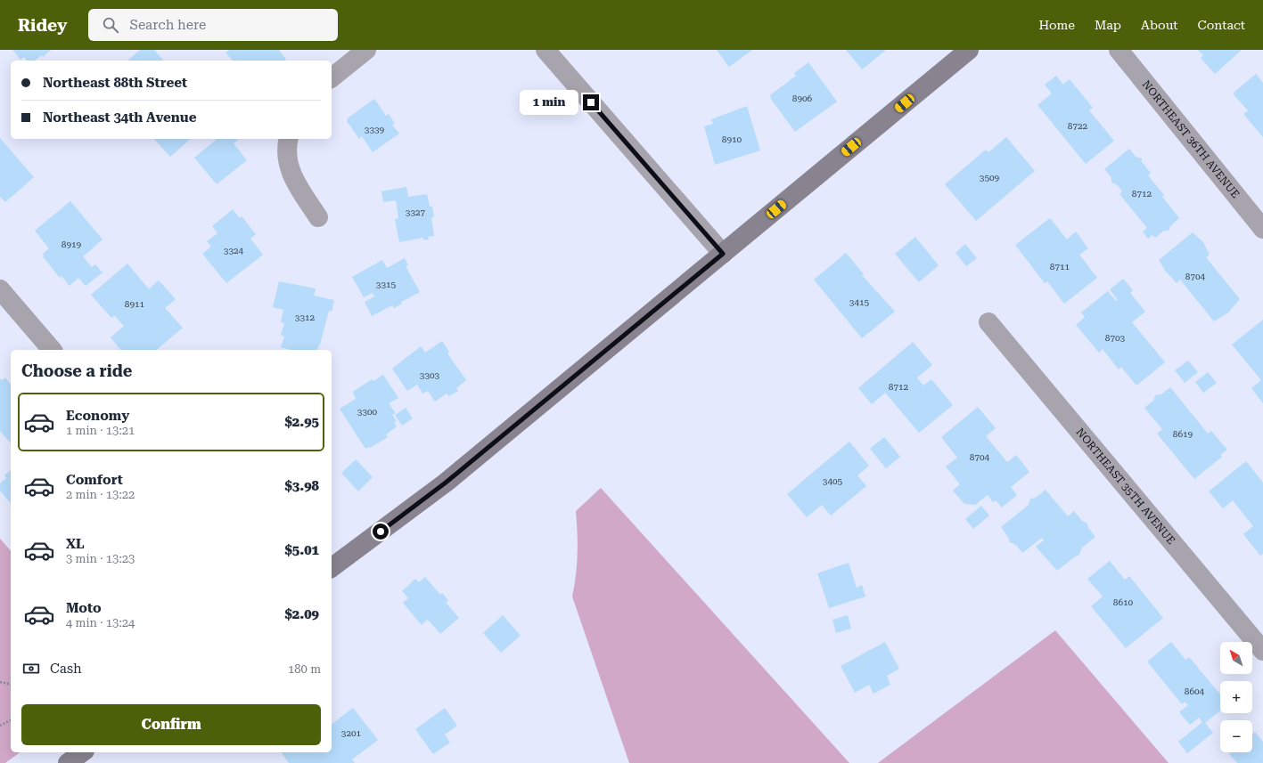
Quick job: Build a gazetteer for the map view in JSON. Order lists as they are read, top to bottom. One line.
{"streets":{"street":["NORTHEAST 36TH AVENUE","NORTHEAST 35TH AVENUE"]},"house_numbers":["8906","8722","3339","8910","3509","8712","3327","8919","3324","8711","8704","3315","3415","8911","3312","8703","3303","8712","3300","8619","8704","3405","8610","8604","3201"],"north":"top left","page":{"header":"Ridey","search":"Search here","nav":["Home","Map","About","Contact"],"banner":["Northeast 88th Street","Northeast 34th Avenue"],"bubble":"1 min","heading":"Choose a ride","list":[{"name":"Economy","note":"1 min · 13:21","value":"$2.95"},{"name":"Comfort","note":"2 min · 13:22","value":"$3.98"},{"name":"XL","note":"3 min · 13:23","value":"$5.01"},{"name":"Moto","note":"4 min · 13:24","value":"$2.09"}],"map_buttons":["+","−"],"pay":["Cash","180 m"],"buttons":"Confirm"}}
